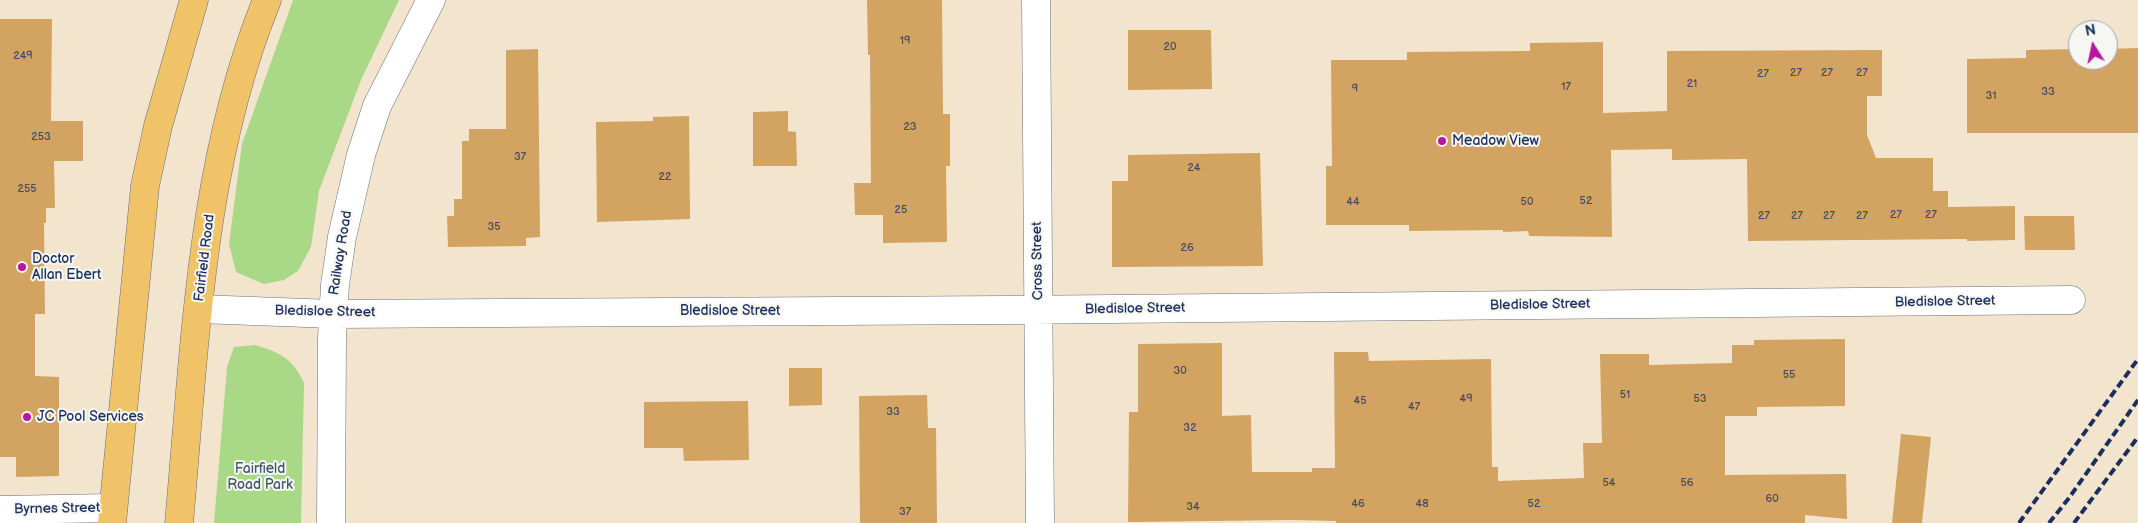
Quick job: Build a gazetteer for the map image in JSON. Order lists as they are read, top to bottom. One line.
{"streets":{"main road":["Fairfield Road"],"street":["Railway Road","Cross Street","Bledisloe Street","Byrnes Street"]},"crossings":[["Railway Road","Bledisloe Street"],["Fairfield Road","Bledisloe Street"],["Cross Street","Bledisloe Street"]],"parks":["Fairfield Road Park"],"places":["Meadow View","Doctor Allan Ebert","JC Pool Services"],"house_numbers":["19","20","249","27","27","27","27","21","17","9","33","31","23","253","37","24","22","255","52","44","50","25","27","27","27","27","27","27","35","26","30","55","51","49","53","45","47","33","32","54","56","60","46","48","52","34","37"],"north":"top"}
